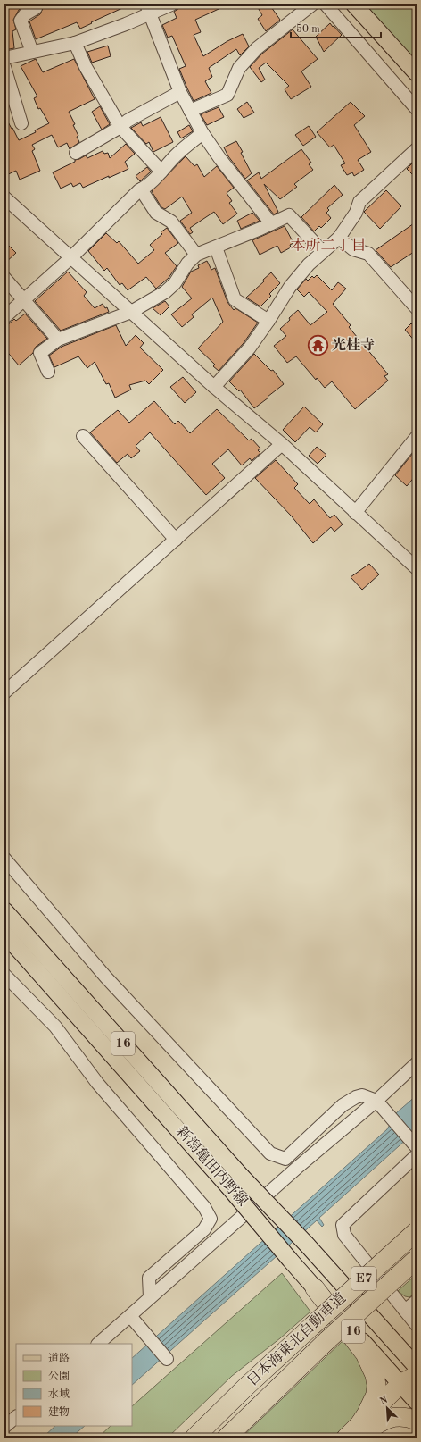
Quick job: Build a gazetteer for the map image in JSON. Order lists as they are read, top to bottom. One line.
{"streets":{"highway":["E7","日本海東北自動車道"],"main road":["16","新潟亀田内野線"]},"districts":["本所二丁目"],"places":{"temple":["光桂寺"]},"legend":["道路","公園","水域","建物"],"scale_bar":"50 m","north":"top left"}
